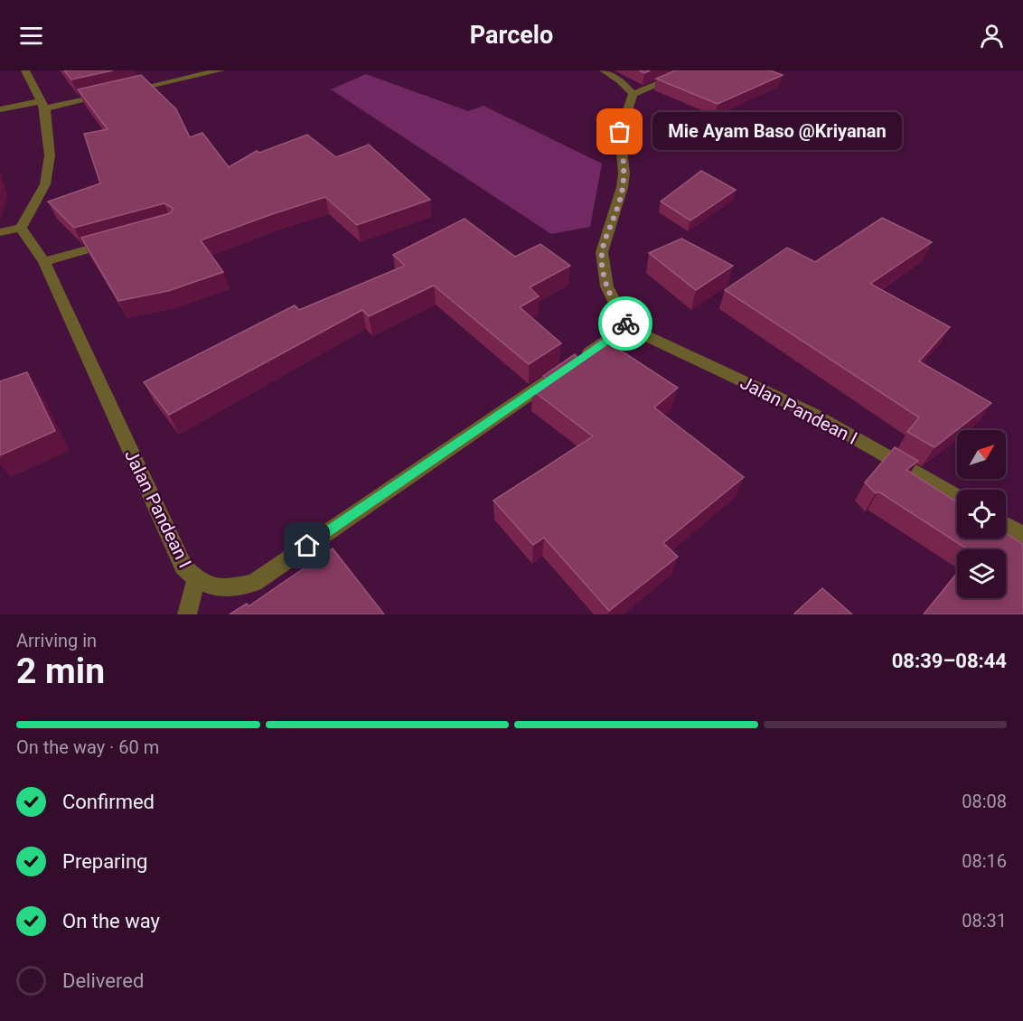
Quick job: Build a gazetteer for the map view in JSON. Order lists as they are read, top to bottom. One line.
{"streets":{"street":["Jalan Pandean I"]},"places":["Mie Ayam Baso @Kriyanan"],"north":"top right","page":{"header":"Parcelo","bubble":"Mie Ayam Baso @Kriyanan","heading":["2 min","Arriving in","08:39–08:44"],"bar":"On the way · 60 m","list":[["Confirmed","08:08"],["Preparing","08:16"],["On the way","08:31"],"Delivered"]}}
